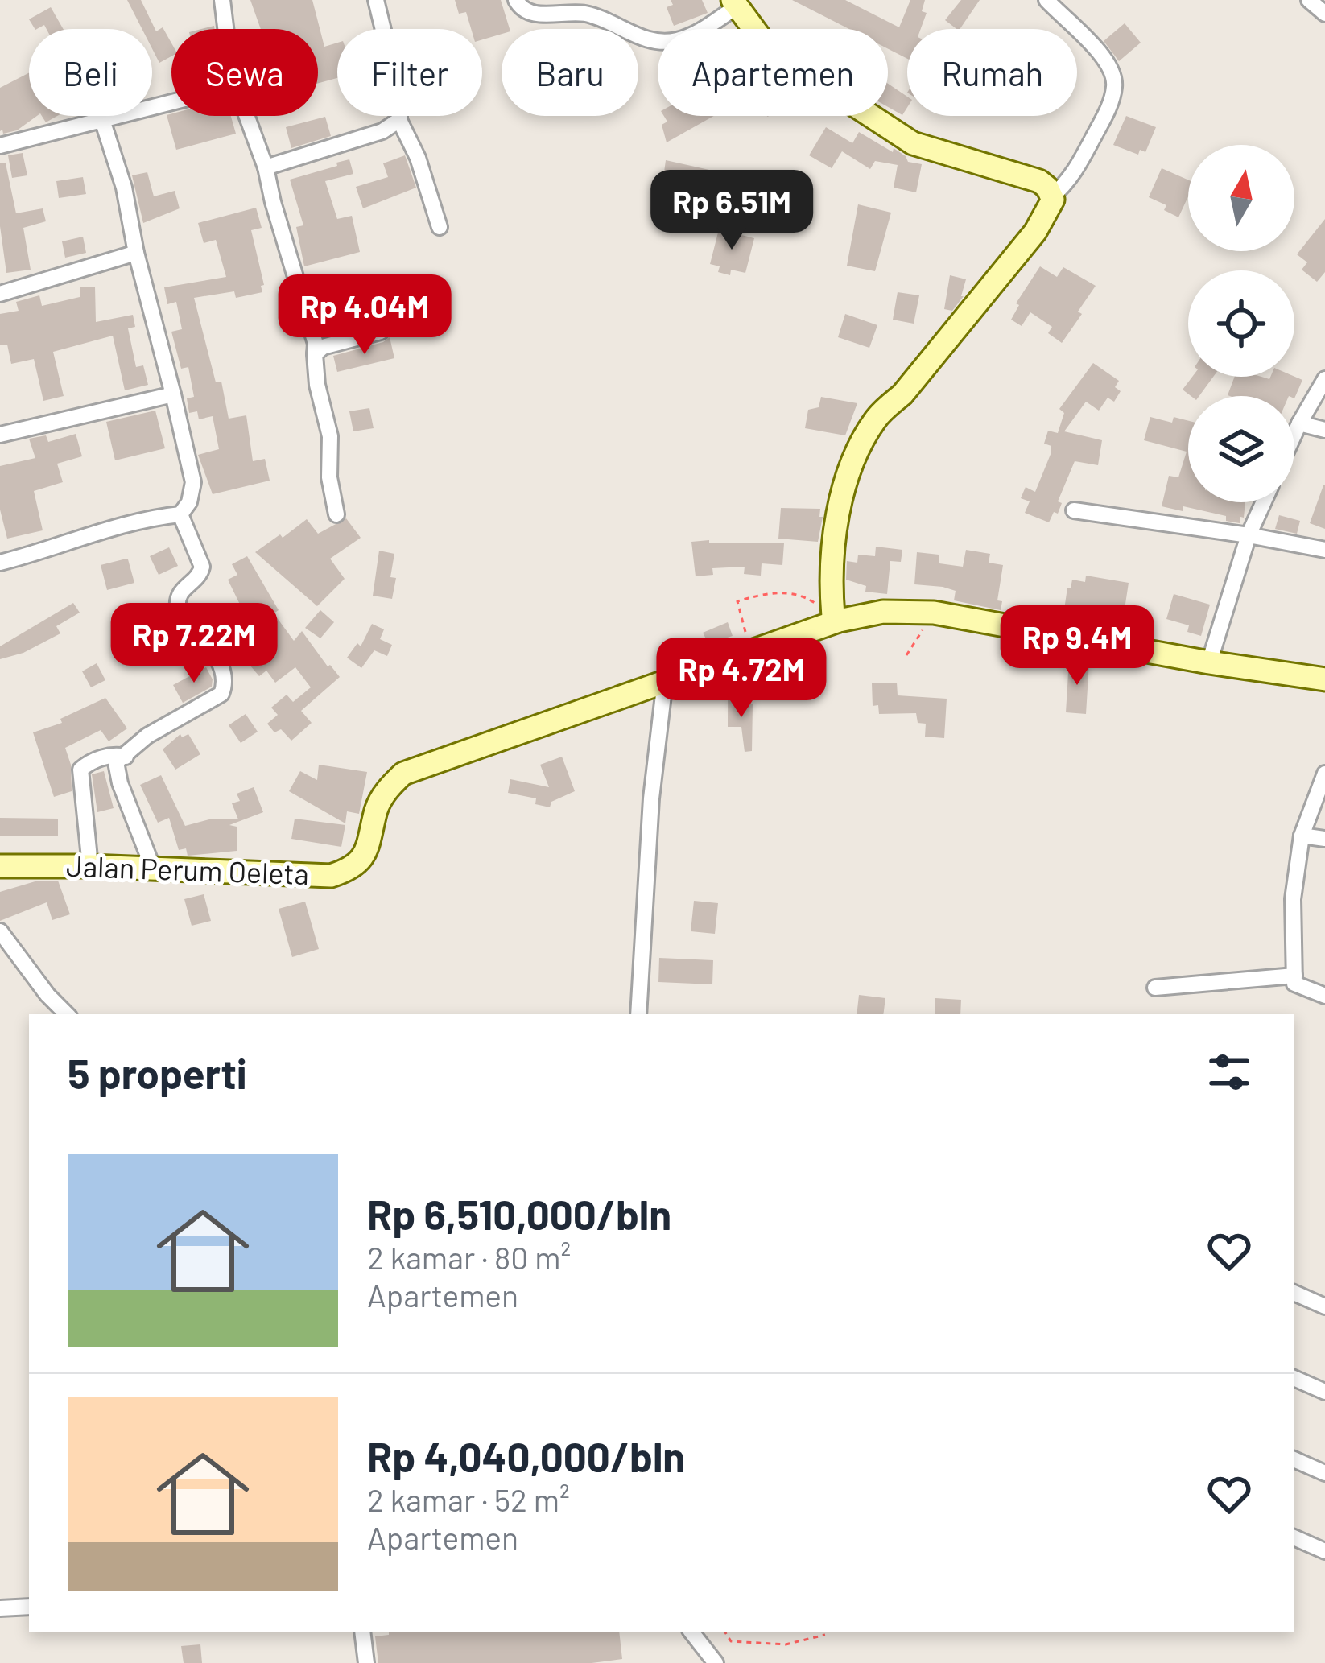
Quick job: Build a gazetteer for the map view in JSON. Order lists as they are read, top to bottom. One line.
{"streets":{"street":["Jalan Perum Oeleta"]},"north":"top","page":{"chip":["Beli","Sewa","Filter","Baru","Apartemen","Rumah"],"price":["Rp 6.51M","Rp 4.04M","Rp 7.22M","Rp 9.4M","Rp 4.72M"],"heading":"5 properti","list":[{"name":"Rp 6,510,000/bln","note":"2 kamar · 80 m² · Apartemen"},{"name":"Rp 4,040,000/bln","note":"2 kamar · 52 m² · Apartemen"}]}}
